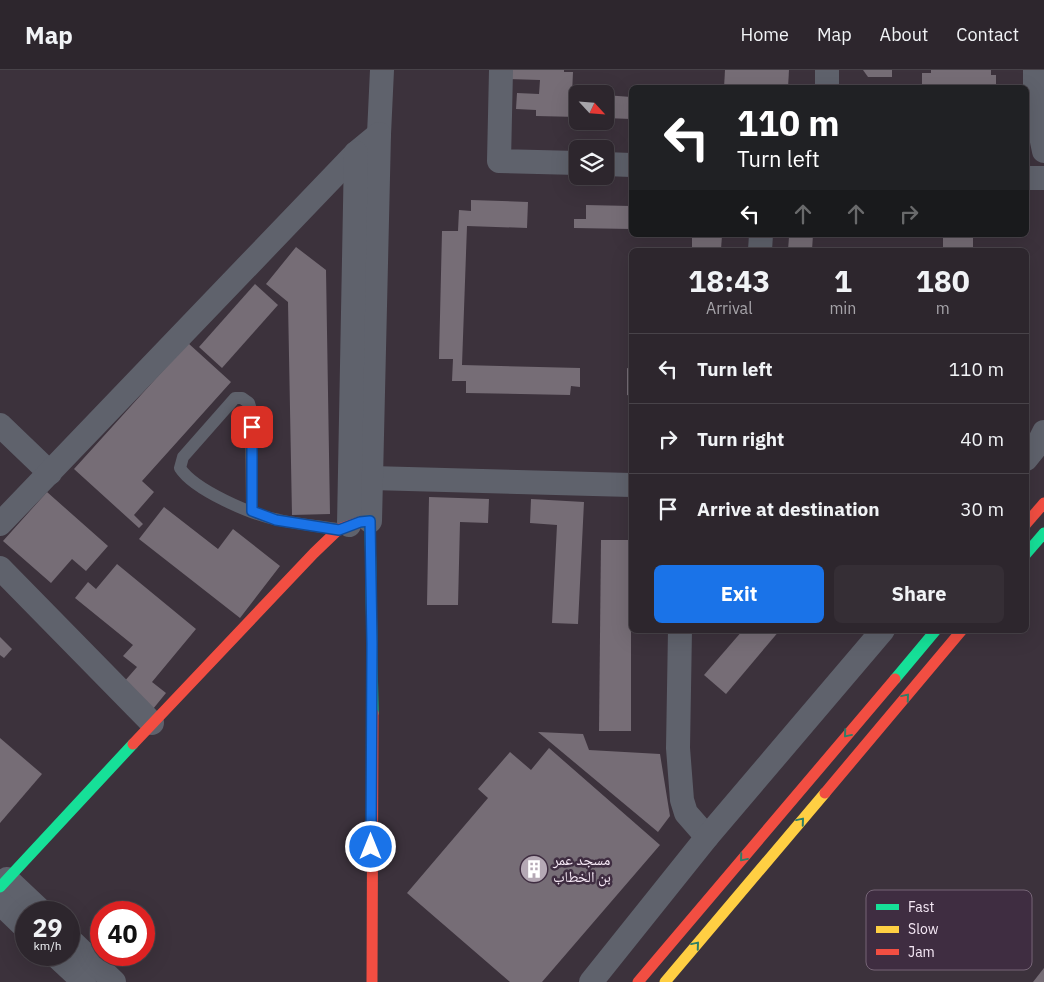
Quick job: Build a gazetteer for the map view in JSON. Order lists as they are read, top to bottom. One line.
{"places":{"building":["مسجد عمر بن الخطاب"]},"legend":["Fast","Slow","Jam"],"north":"bottom right","page":{"header":"Map","nav":["Home","Map","About","Contact"],"turn":["110 m","Turn left"],"eta":["18:43","Arrival","1","min","180","m"],"list":[{"name":"Turn left","value":"110 m"},{"name":"Turn right","value":"40 m"},{"name":"Arrive at destination","value":"30 m"}],"buttons":["Exit","Share"],"speed":"29 km/h","limit":"40"}}
